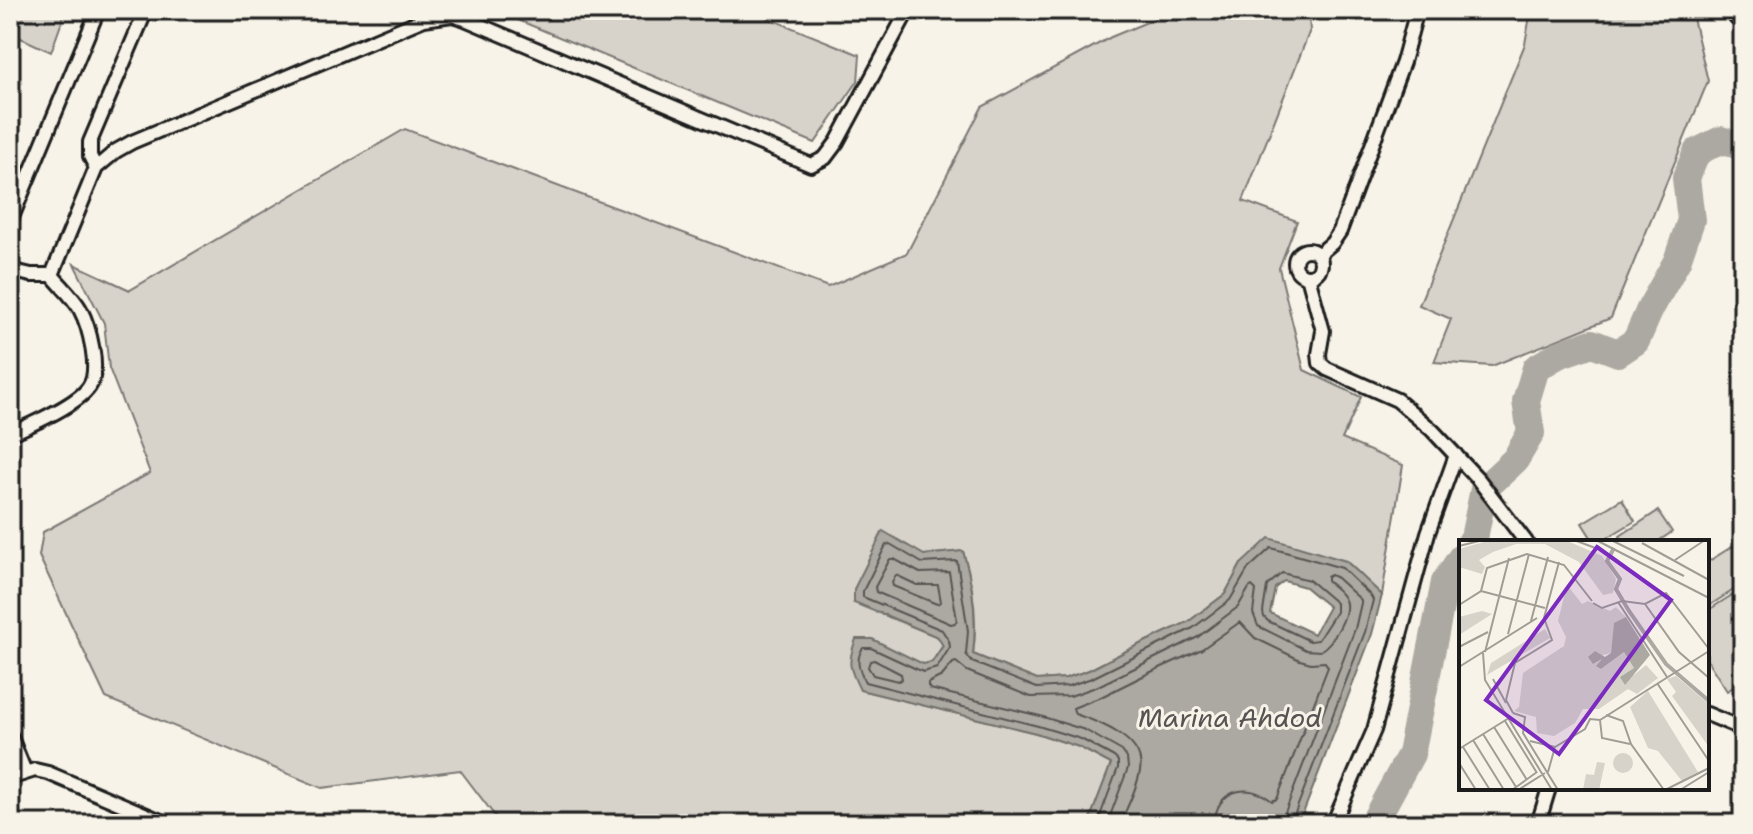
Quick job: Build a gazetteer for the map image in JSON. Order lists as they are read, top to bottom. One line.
{"water":["Marina Ahdod"]}
